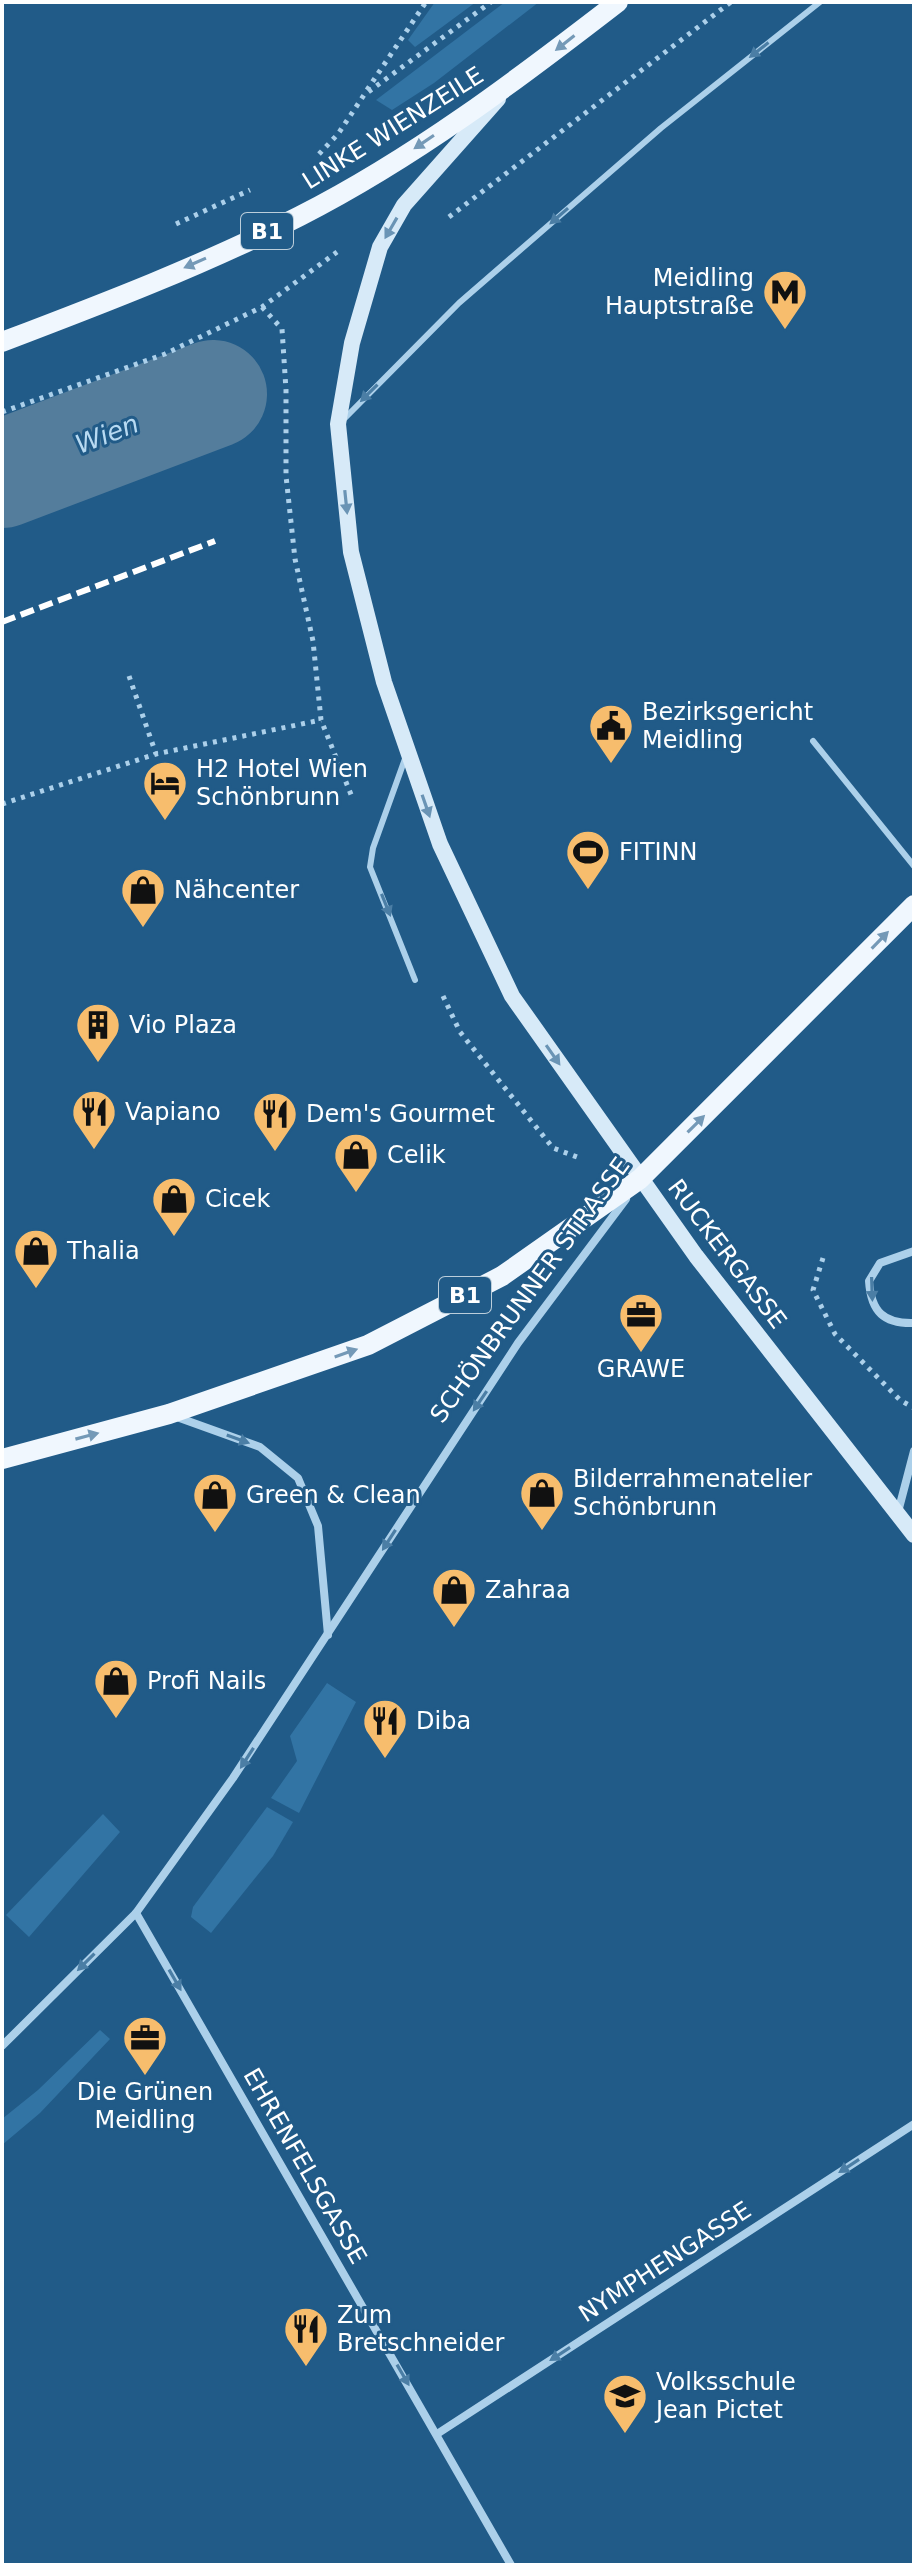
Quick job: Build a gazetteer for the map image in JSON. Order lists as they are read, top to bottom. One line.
{"streets":{"main road":["LINKE WIENZEILE","B1","RUCKERGASSE","SCHÖNBRUNNER STRASSE"],"street":["EHRENFELSGASSE","NYMPHENGASSE"]},"crossings":[["LINKE WIENZEILE","RUCKERGASSE"],["B1","RUCKERGASSE"],["B1","SCHÖNBRUNNER STRASSE"],["RUCKERGASSE","SCHÖNBRUNNER STRASSE"],["SCHÖNBRUNNER STRASSE","EHRENFELSGASSE"],["EHRENFELSGASSE","NYMPHENGASSE"]],"one_way":["LINKE WIENZEILE","RUCKERGASSE","EHRENFELSGASSE","NYMPHENGASSE"],"water":["Wien"],"places":{"metro station":["Meidling Hauptstraße"],"public building":["Bezirksgericht Meidling"],"hotel":["H2 Hotel Wien Schönbrunn"],"sports":["FITINN"],"shop":["Nähcenter","Celik","Cicek","Thalia","Bilderrahmenatelier Schönbrunn","Green & Clean","Zahraa","Profi Nails"],"building":["Vio Plaza"],"restaurant":["Vapiano","Dem's Gourmet","Diba","Zum Bretschneider"],"office":["GRAWE","Die Grünen Meidling"],"school or university":["Volksschule Jean Pictet"]}}
